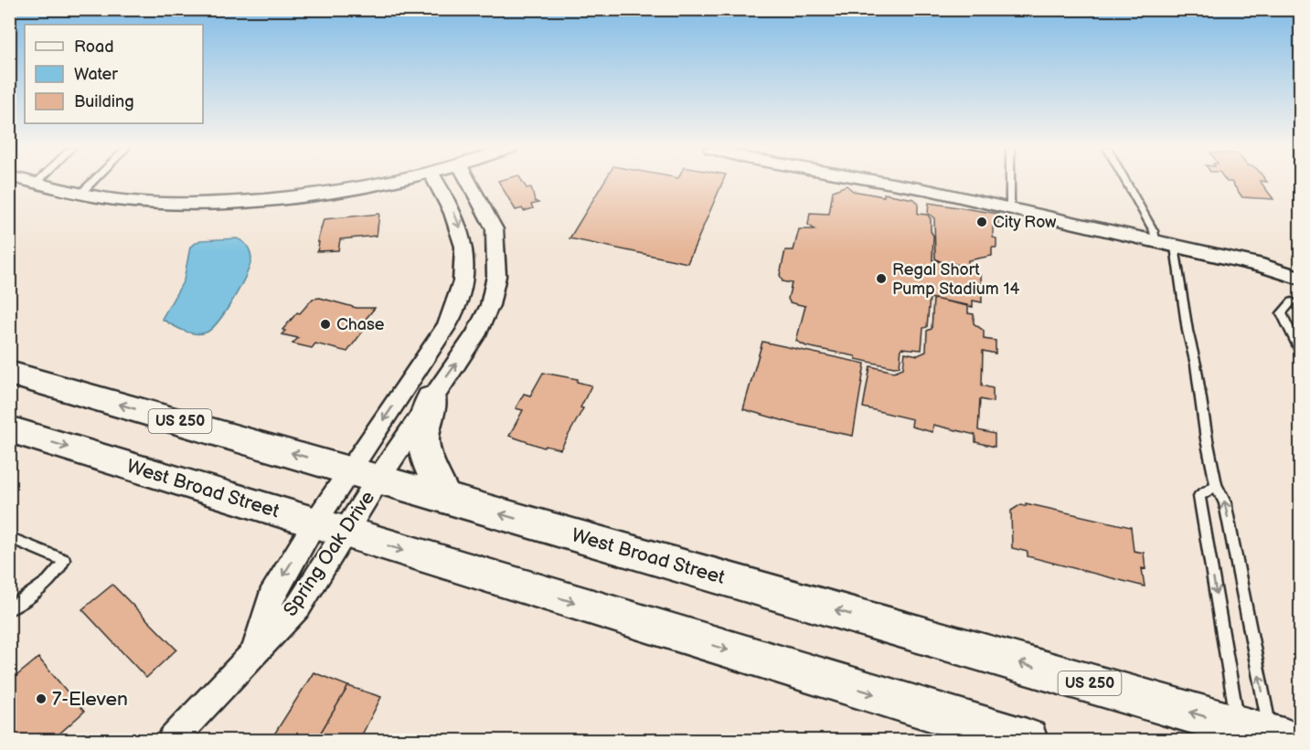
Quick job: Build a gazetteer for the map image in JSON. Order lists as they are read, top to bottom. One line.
{"streets":{"main road":["US 250","West Broad Street"],"street":["Spring Oak Drive"]},"crossings":[["West Broad Street","Spring Oak Drive"]],"places":["City Row","Regal Short Pump Stadium 14","Chase","7-Eleven"],"legend":["Road","Water","Building"]}
